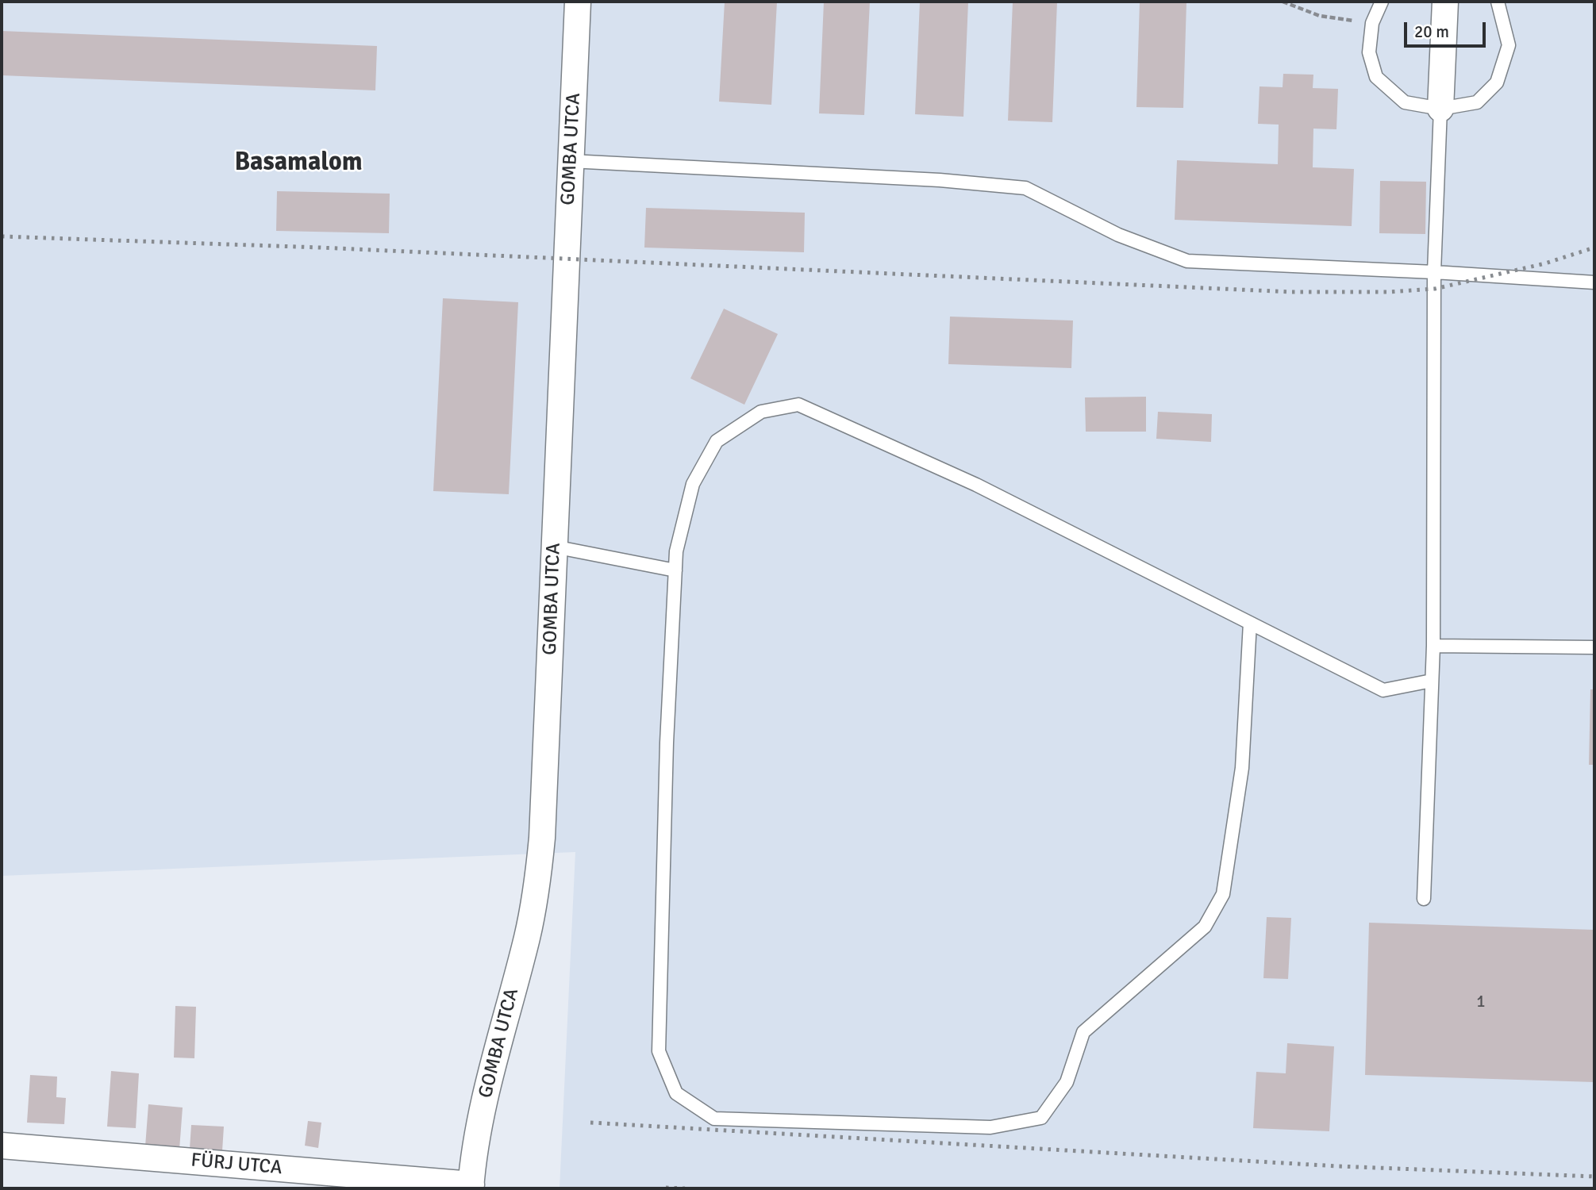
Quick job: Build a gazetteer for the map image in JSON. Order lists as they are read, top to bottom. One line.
{"streets":{"street":["GOMBA UTCA","FÜRJ UTCA"]},"crossings":[["GOMBA UTCA","FÜRJ UTCA"]],"districts":["Basamalom"],"house_numbers":["1"],"scale_bar":"20 m"}
